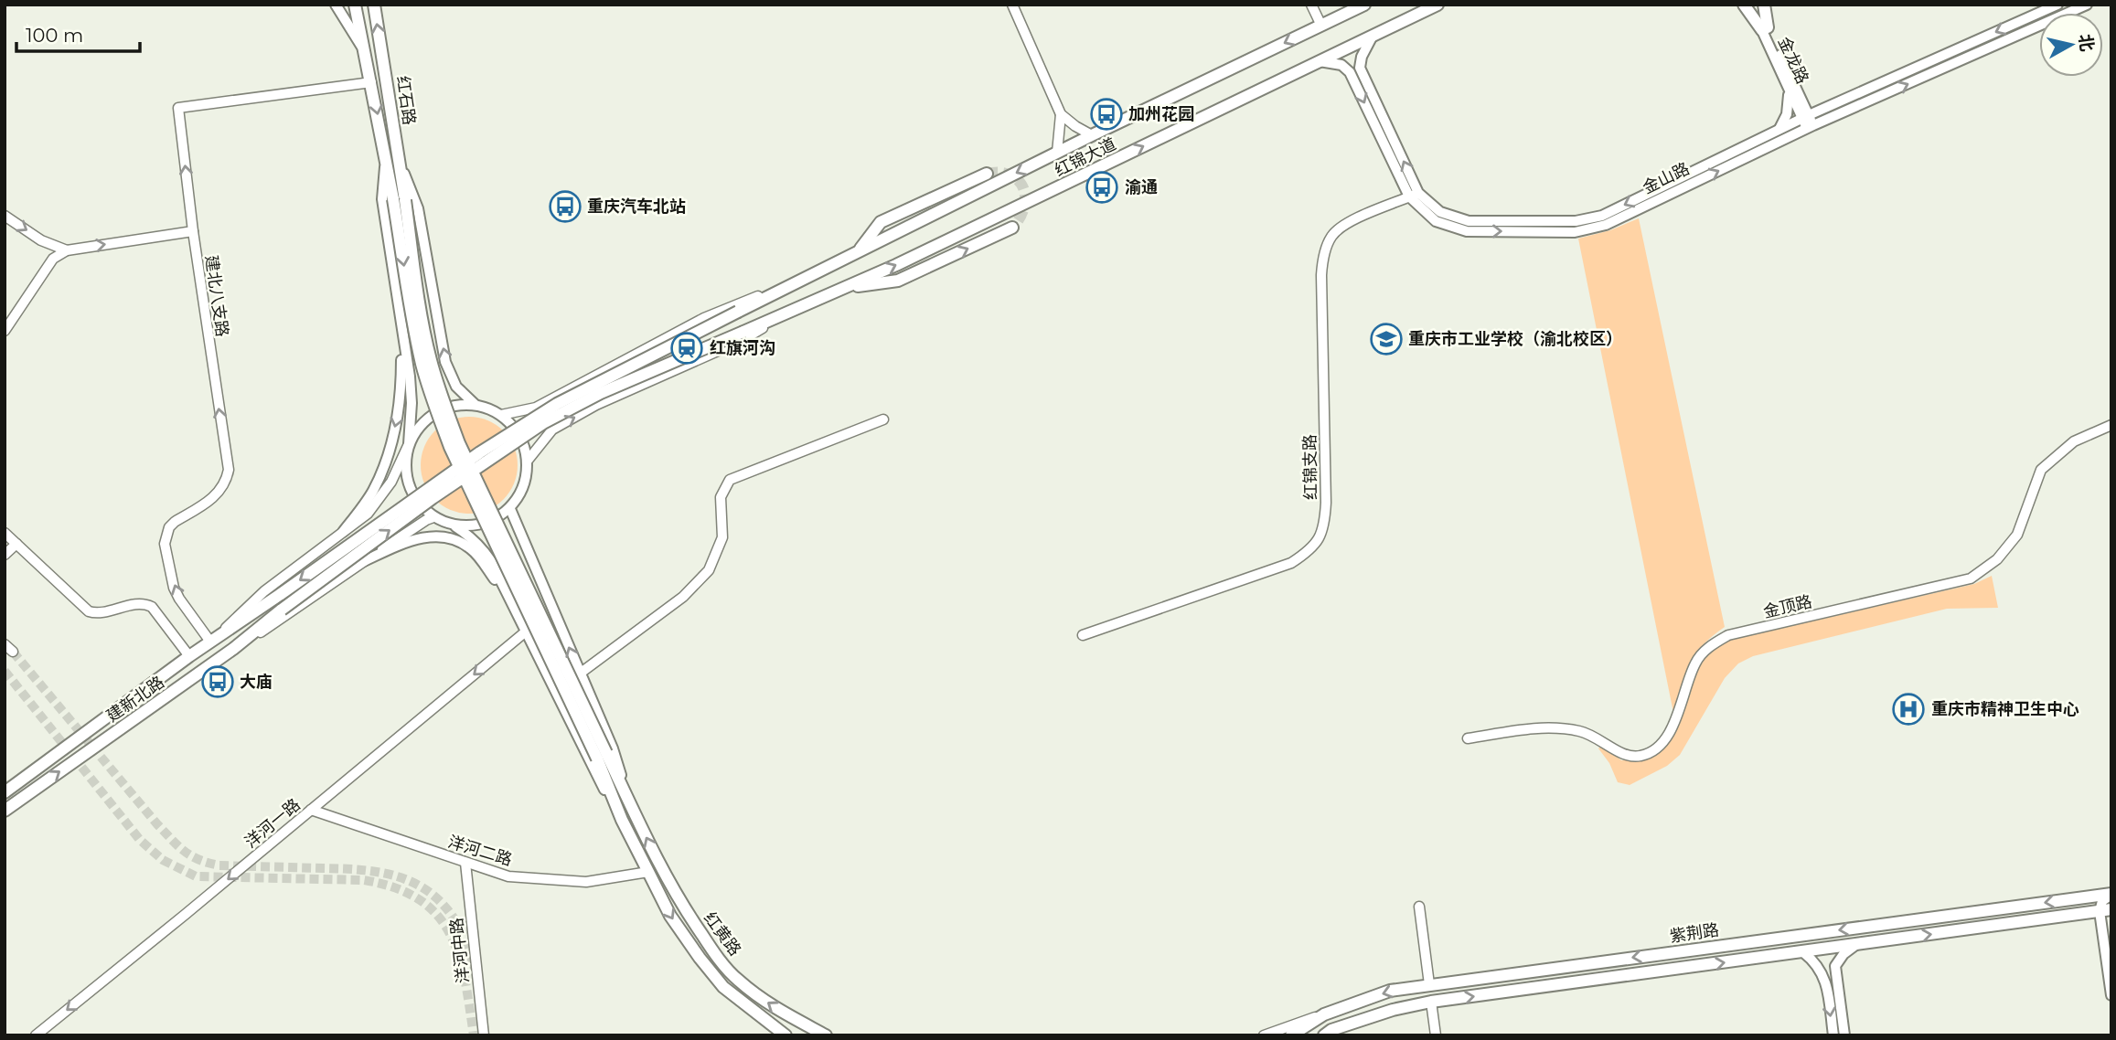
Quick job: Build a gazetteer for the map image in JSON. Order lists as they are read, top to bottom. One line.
{"streets":{"main road":["金龙路","红石路","红锦大道","金山路","建新北路","紫荆路","红黄路"],"street":["建北八支路","红锦支路","金顶路","洋河一路","洋河二路","洋河中路"]},"crossings":[["金龙路","金山路"],["红石路","建北八支路"],["红锦大道","建新北路"],["金山路","红锦支路"],["建北八支路","建新北路"],["洋河一路","洋河二路"],["洋河二路","红黄路"],["洋河二路","洋河中路"]],"one_way":["洋河一路"],"places":{"bus stop":["加州花园","渝通","重庆汽车北站","大庙"],"school or university":["重庆市工业学校（渝北校区）"],"station":["红旗河沟"],"hospital":["重庆市精神卫生中心"]},"scale_bar":"100 m","north":"right"}
